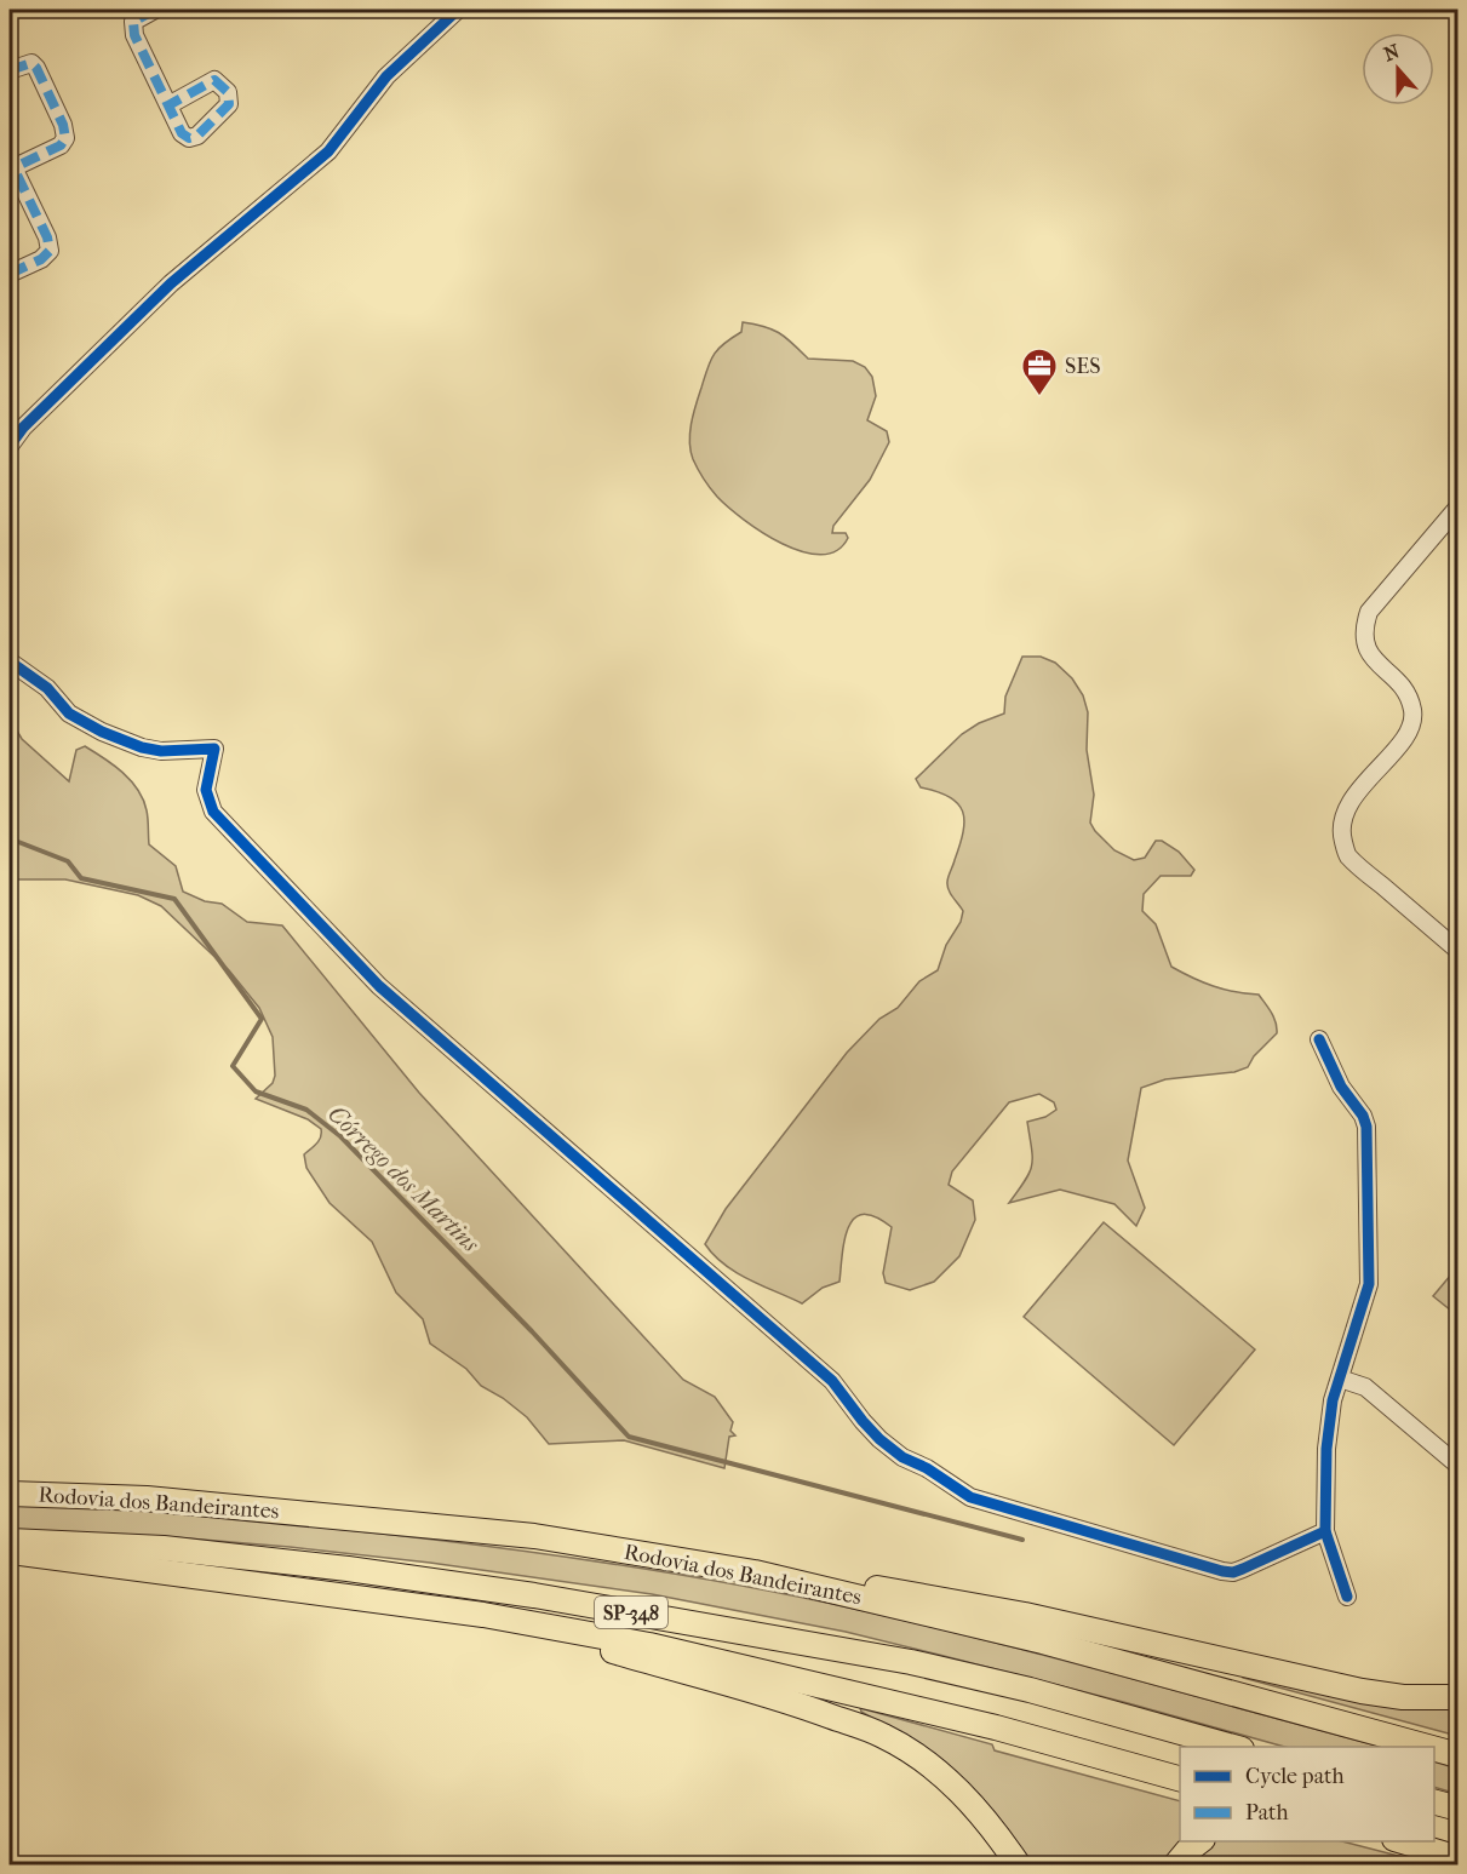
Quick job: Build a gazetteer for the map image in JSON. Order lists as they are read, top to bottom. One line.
{"streets":{"highway":["Rodovia dos Bandeirantes","SP-348"]},"water":["Córrego dos Martins"],"places":{"office":["SES"]},"legend":["Cycle path","Path"],"north":"top"}
